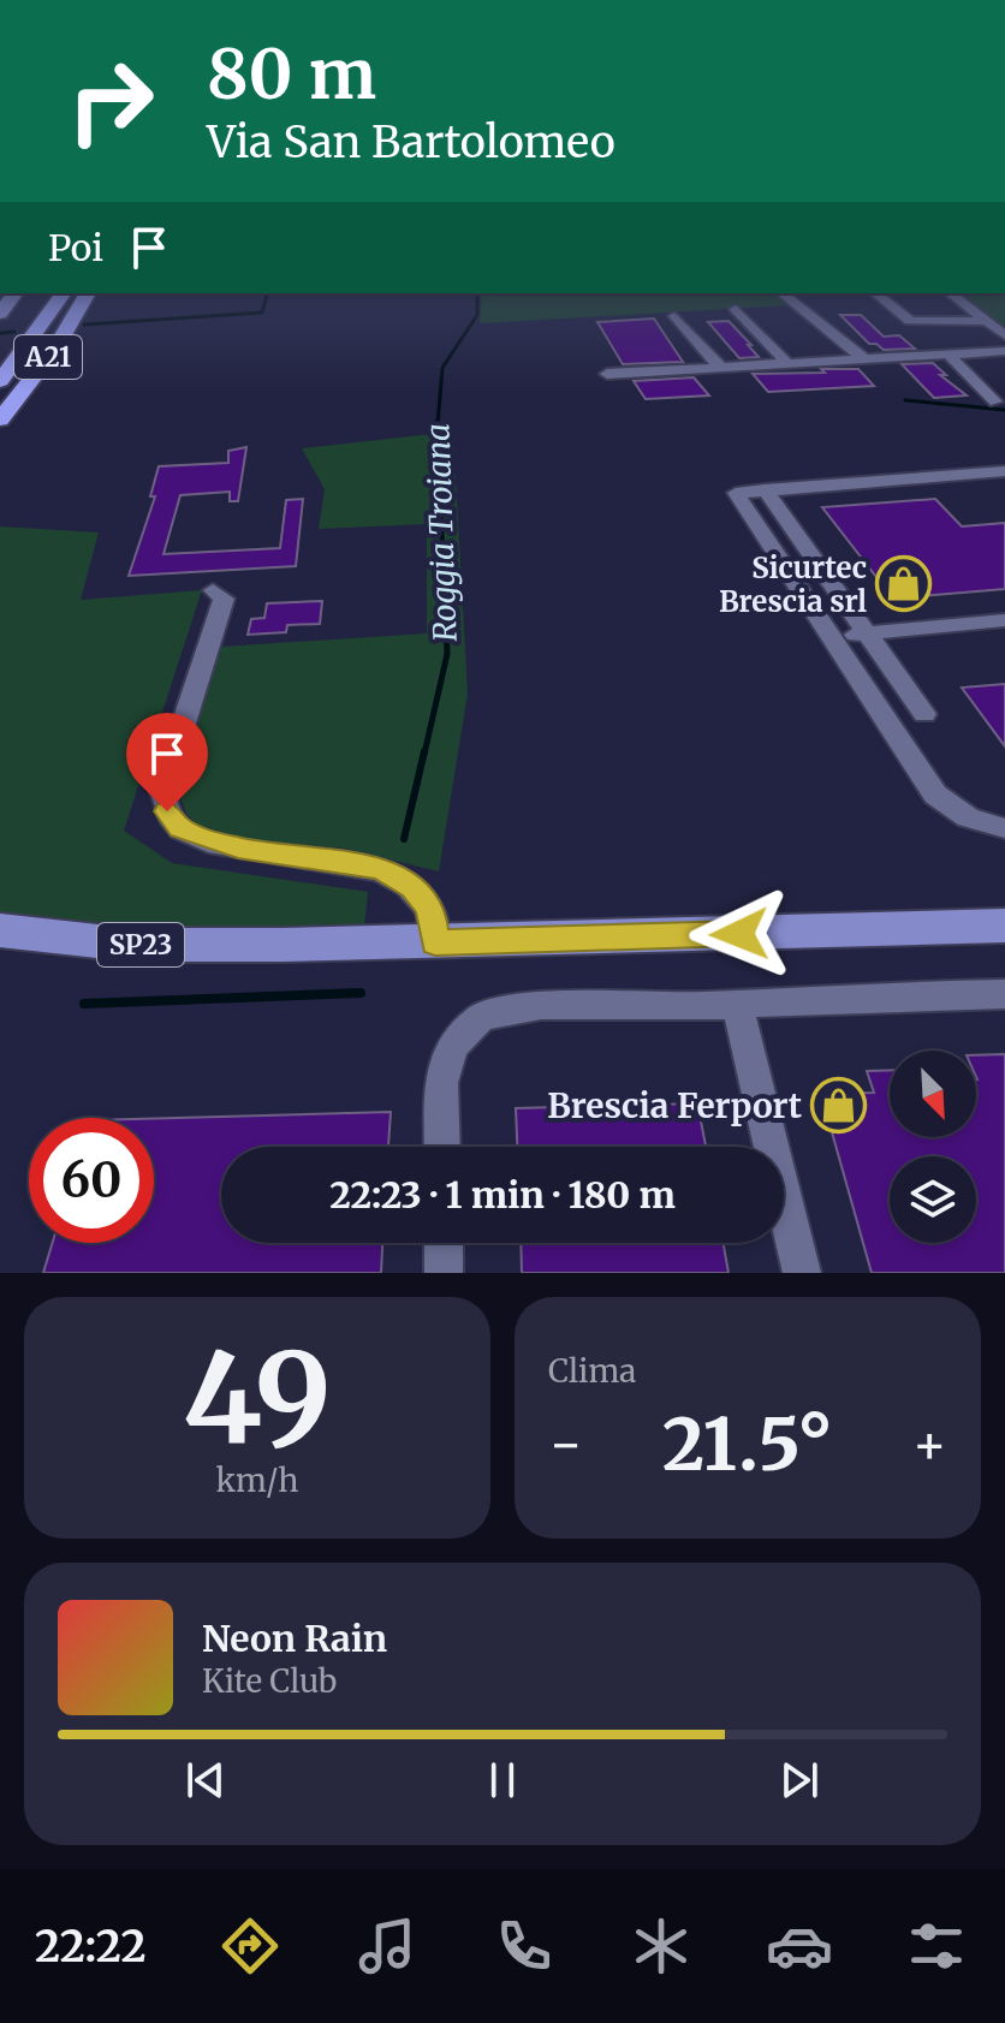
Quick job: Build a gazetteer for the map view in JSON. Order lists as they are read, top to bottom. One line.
{"streets":{"highway":["A21"],"main road":["SP23"]},"water":["Roggia Troiana"],"places":{"shop":["Sicurtec Brescia srl","Brescia Ferport"]},"north":"bottom right","page":{"turn":["80 m","Via San Bartolomeo"],"then":"Poi","limit":"60","trip":"22:23 · 1 min · 180 m","tile":[["49","km/h"],"Clima"],"heat":["−","21.5°","+"],"song":["Neon Rain","Kite Club"],"tabs":"22:22"}}
